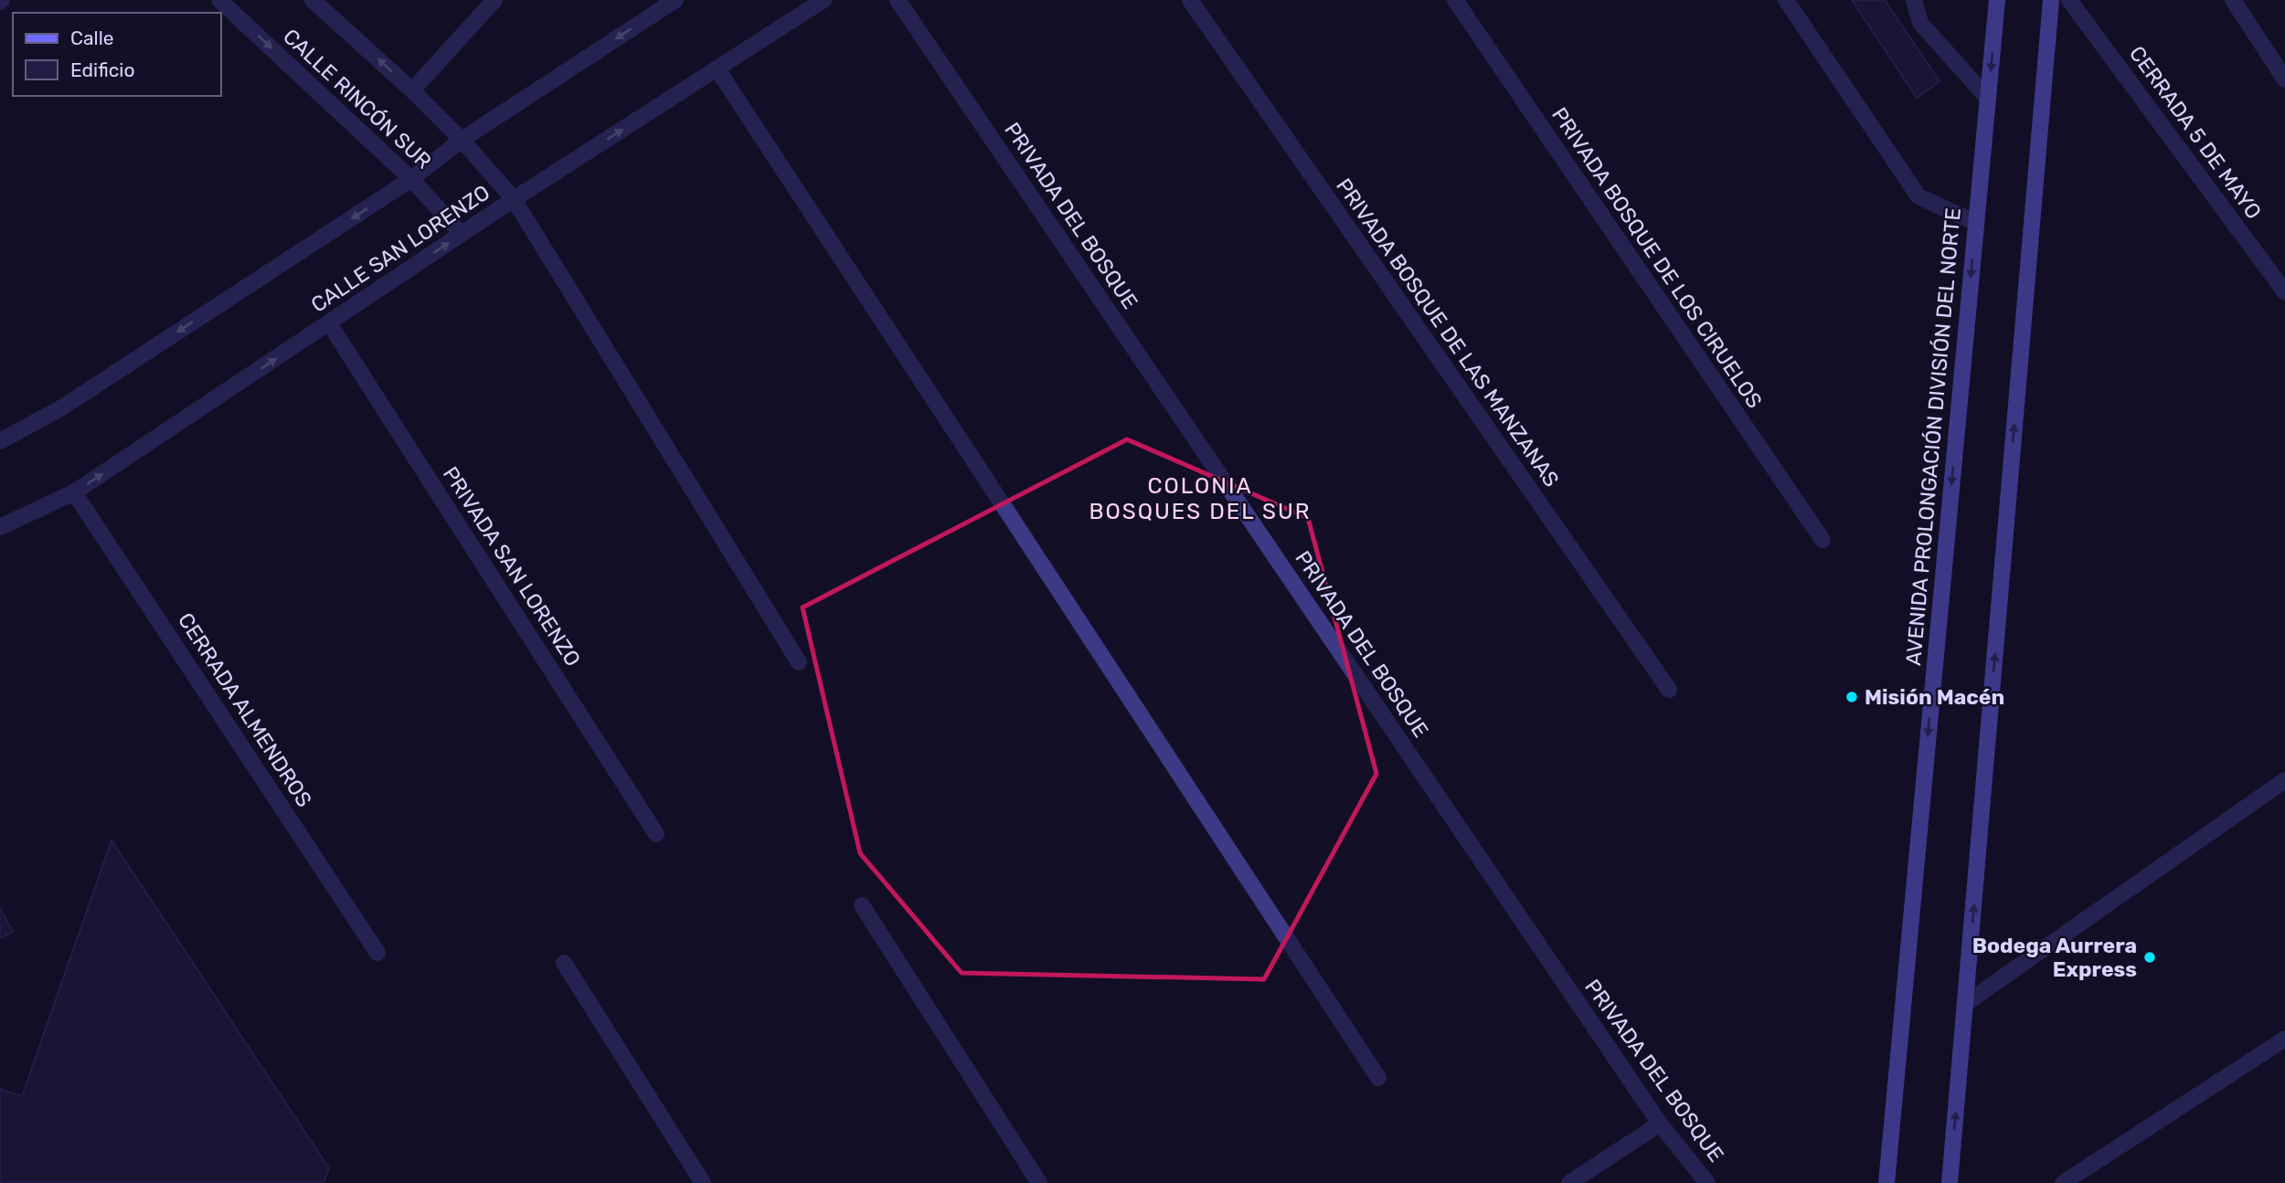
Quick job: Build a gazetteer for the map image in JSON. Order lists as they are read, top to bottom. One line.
{"streets":{"main road":["AVENIDA PROLONGACIÓN DIVISIÓN DEL NORTE"],"street":["CALLE RINCÓN SUR","CERRADA 5 DE MAYO","PRIVADA DEL BOSQUE","CALLE SAN LORENZO","PRIVADA BOSQUE DE LOS CIRUELOS","PRIVADA BOSQUE DE LAS MANZANAS","PRIVADA SAN LORENZO","CERRADA ALMENDROS"]},"crossings":[["CALLE RINCÓN SUR","CALLE SAN LORENZO"],["CALLE SAN LORENZO","PRIVADA SAN LORENZO"],["CALLE SAN LORENZO","CERRADA ALMENDROS"]],"districts":["COLONIA BOSQUES DEL SUR"],"places":["Misión Macén","Bodega Aurrera Express"],"legend":["Calle","Edificio"]}
